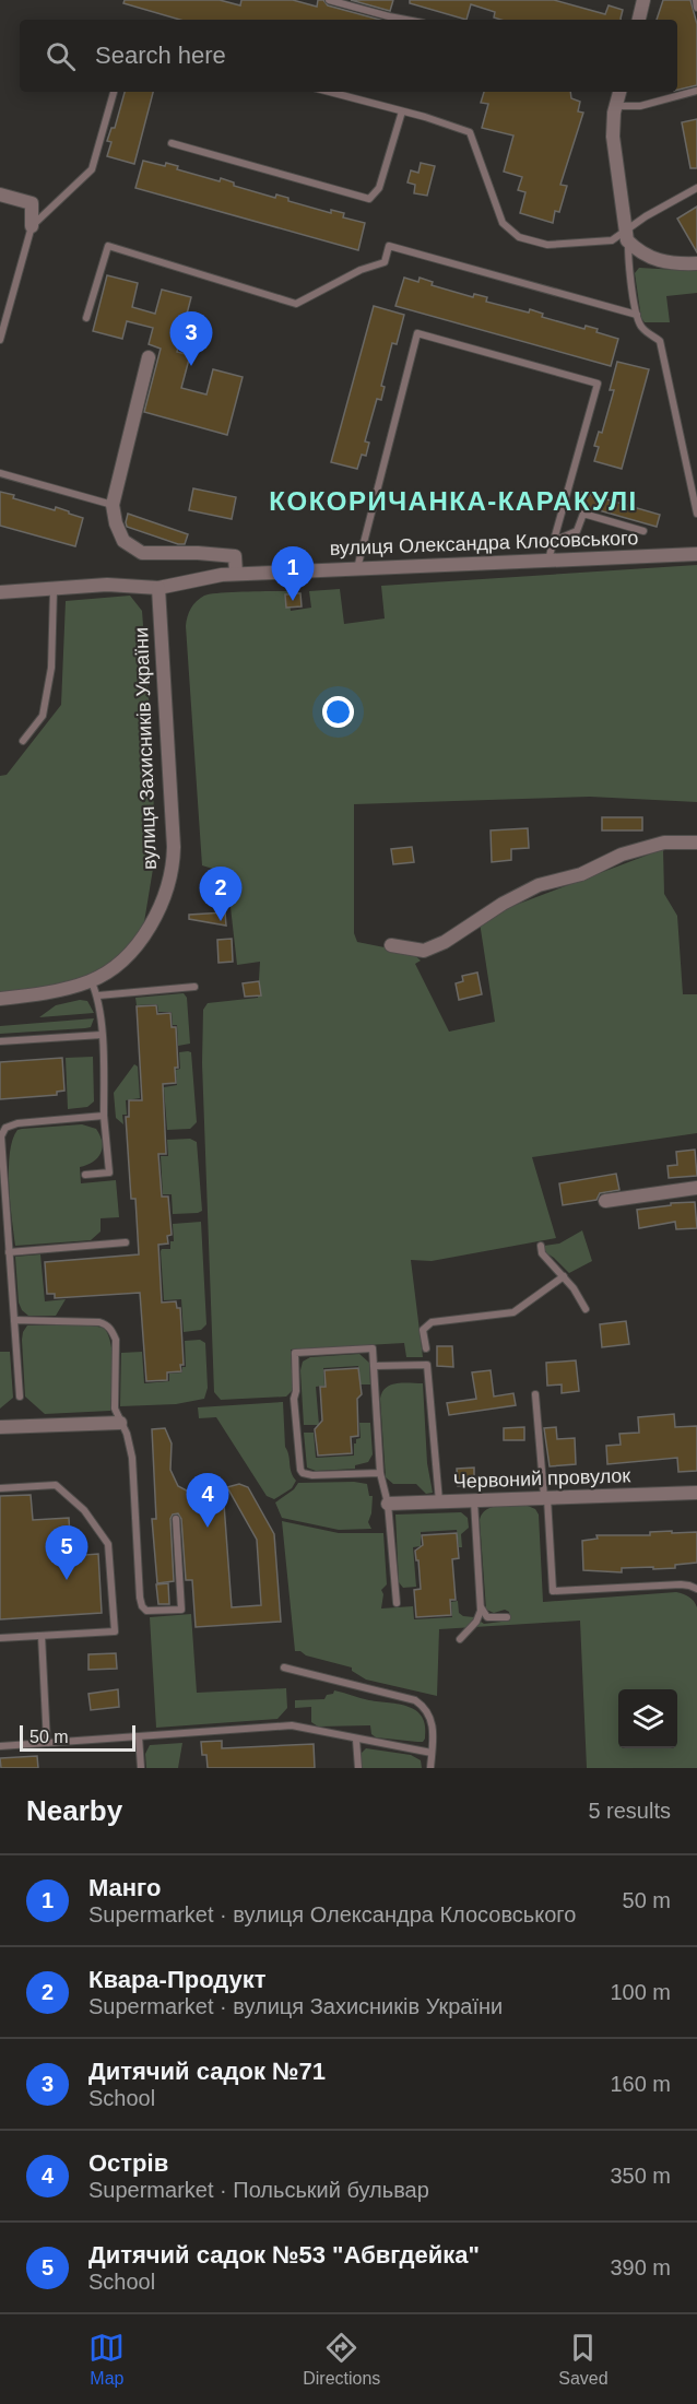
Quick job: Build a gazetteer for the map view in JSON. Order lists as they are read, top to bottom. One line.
{"streets":{"street":["вулиця Олександра Клосовського","вулиця Захисників України","Червоний провулок"]},"crossings":[["вулиця Олександра Клосовського","вулиця Захисників України"]],"districts":["КОКОРИЧАНКА-КАРАКУЛІ"],"scale_bar":"50 m","page":{"search":"Search here","pins":["3","1","2","4","5"],"scale":"50 m","heading":["Nearby","5 results"],"list":[{"mark":"1","name":"Манго","note":"Supermarket · вулиця Олександра Клосовського","value":"50 m"},{"mark":"2","name":"Квара-Продукт","note":"Supermarket · вулиця Захисників України","value":"100 m"},{"mark":"3","name":"Дитячий садок №71","note":"School","value":"160 m"},{"mark":"4","name":"Острів","note":"Supermarket · Польський бульвар","value":"350 m"},{"mark":"5","name":"Дитячий садок №53 \"Абвгдейка\"","note":"School","value":"390 m"}],"nav":["Map","Directions","Saved"]}}
